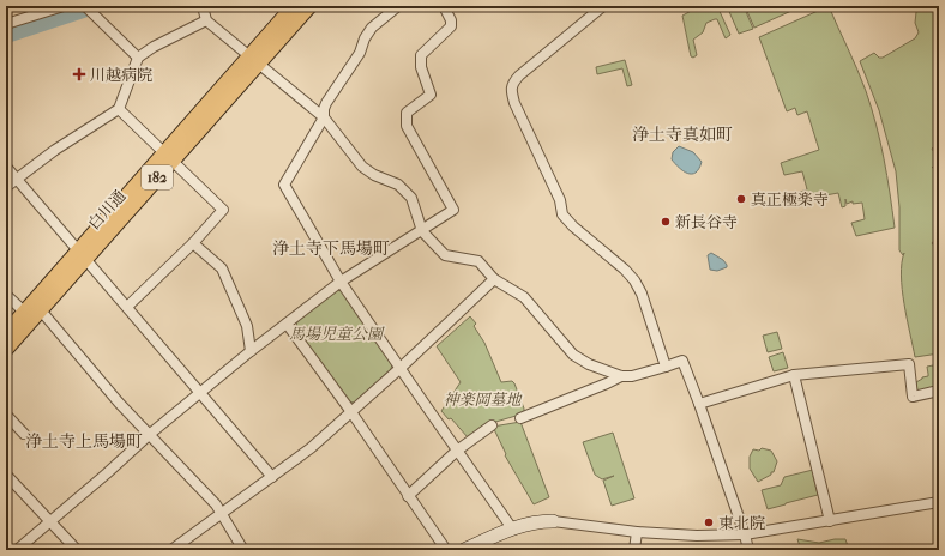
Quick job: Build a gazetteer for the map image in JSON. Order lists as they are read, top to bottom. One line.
{"streets":{"main road":["182","白川通"]},"districts":["浄土寺真如町","浄土寺下馬場町","浄土寺上馬場町"],"parks":["馬場児童公園","神楽岡墓地"],"places":{"health":["川越病院"],"other":["真正極楽寺","新長谷寺","東北院"]}}
